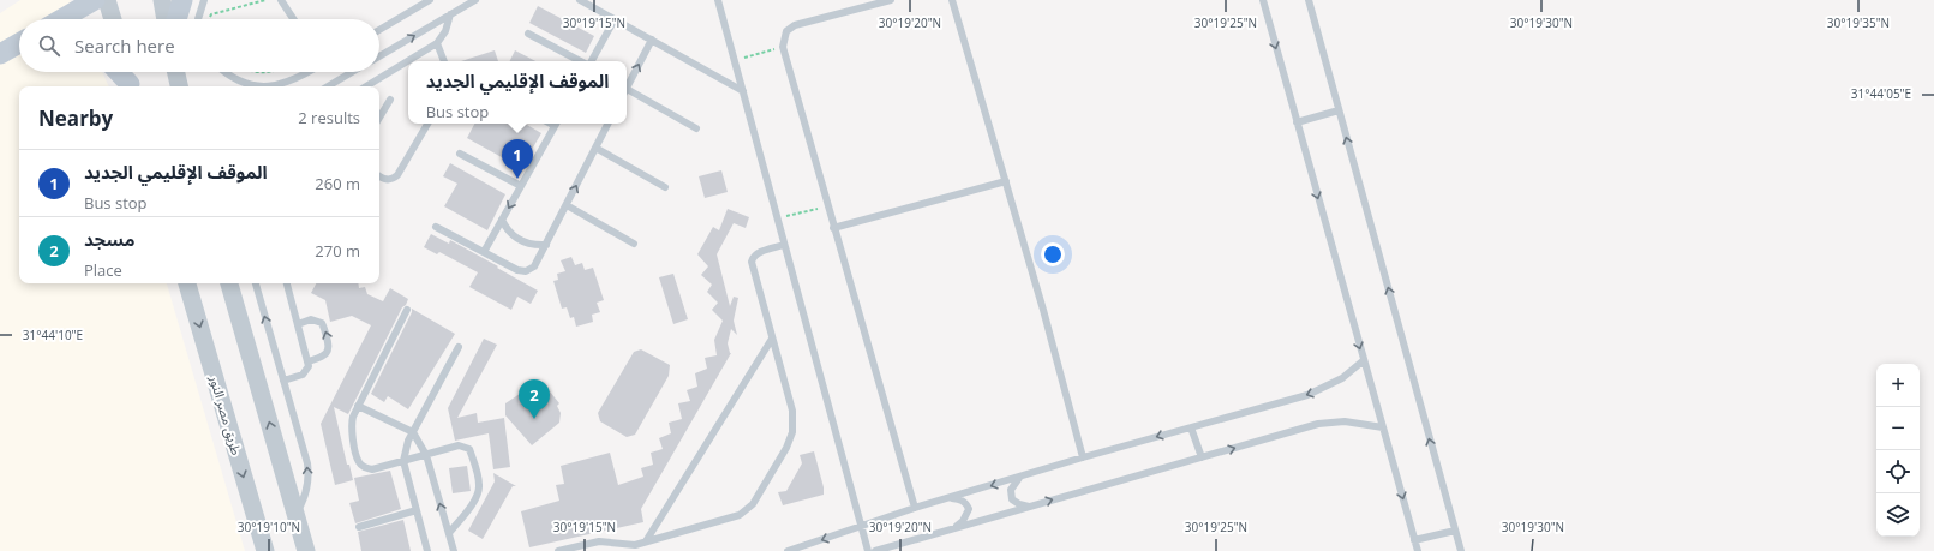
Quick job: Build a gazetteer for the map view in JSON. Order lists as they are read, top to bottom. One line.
{"streets":{"street":["طريق مصر النور"]},"page":{"search":"Search here","popup":["الموقف الإقليمي الجديد","Bus stop"],"heading":["Nearby","2 results"],"pins":["1","2"],"list":[{"mark":"1","name":"الموقف الإقليمي الجديد","note":"Bus stop","value":"260 m"},{"mark":"2","name":"مسجد","note":"Place","value":"270 m"}],"map_buttons":["+","−"]},"coordinates":["30°19'15\"N","30°19'20\"N","30°19'25\"N","30°19'30\"N","30°19'35\"N","31°44'05\"E","31°44'10\"E","30°19'10\"N"]}
